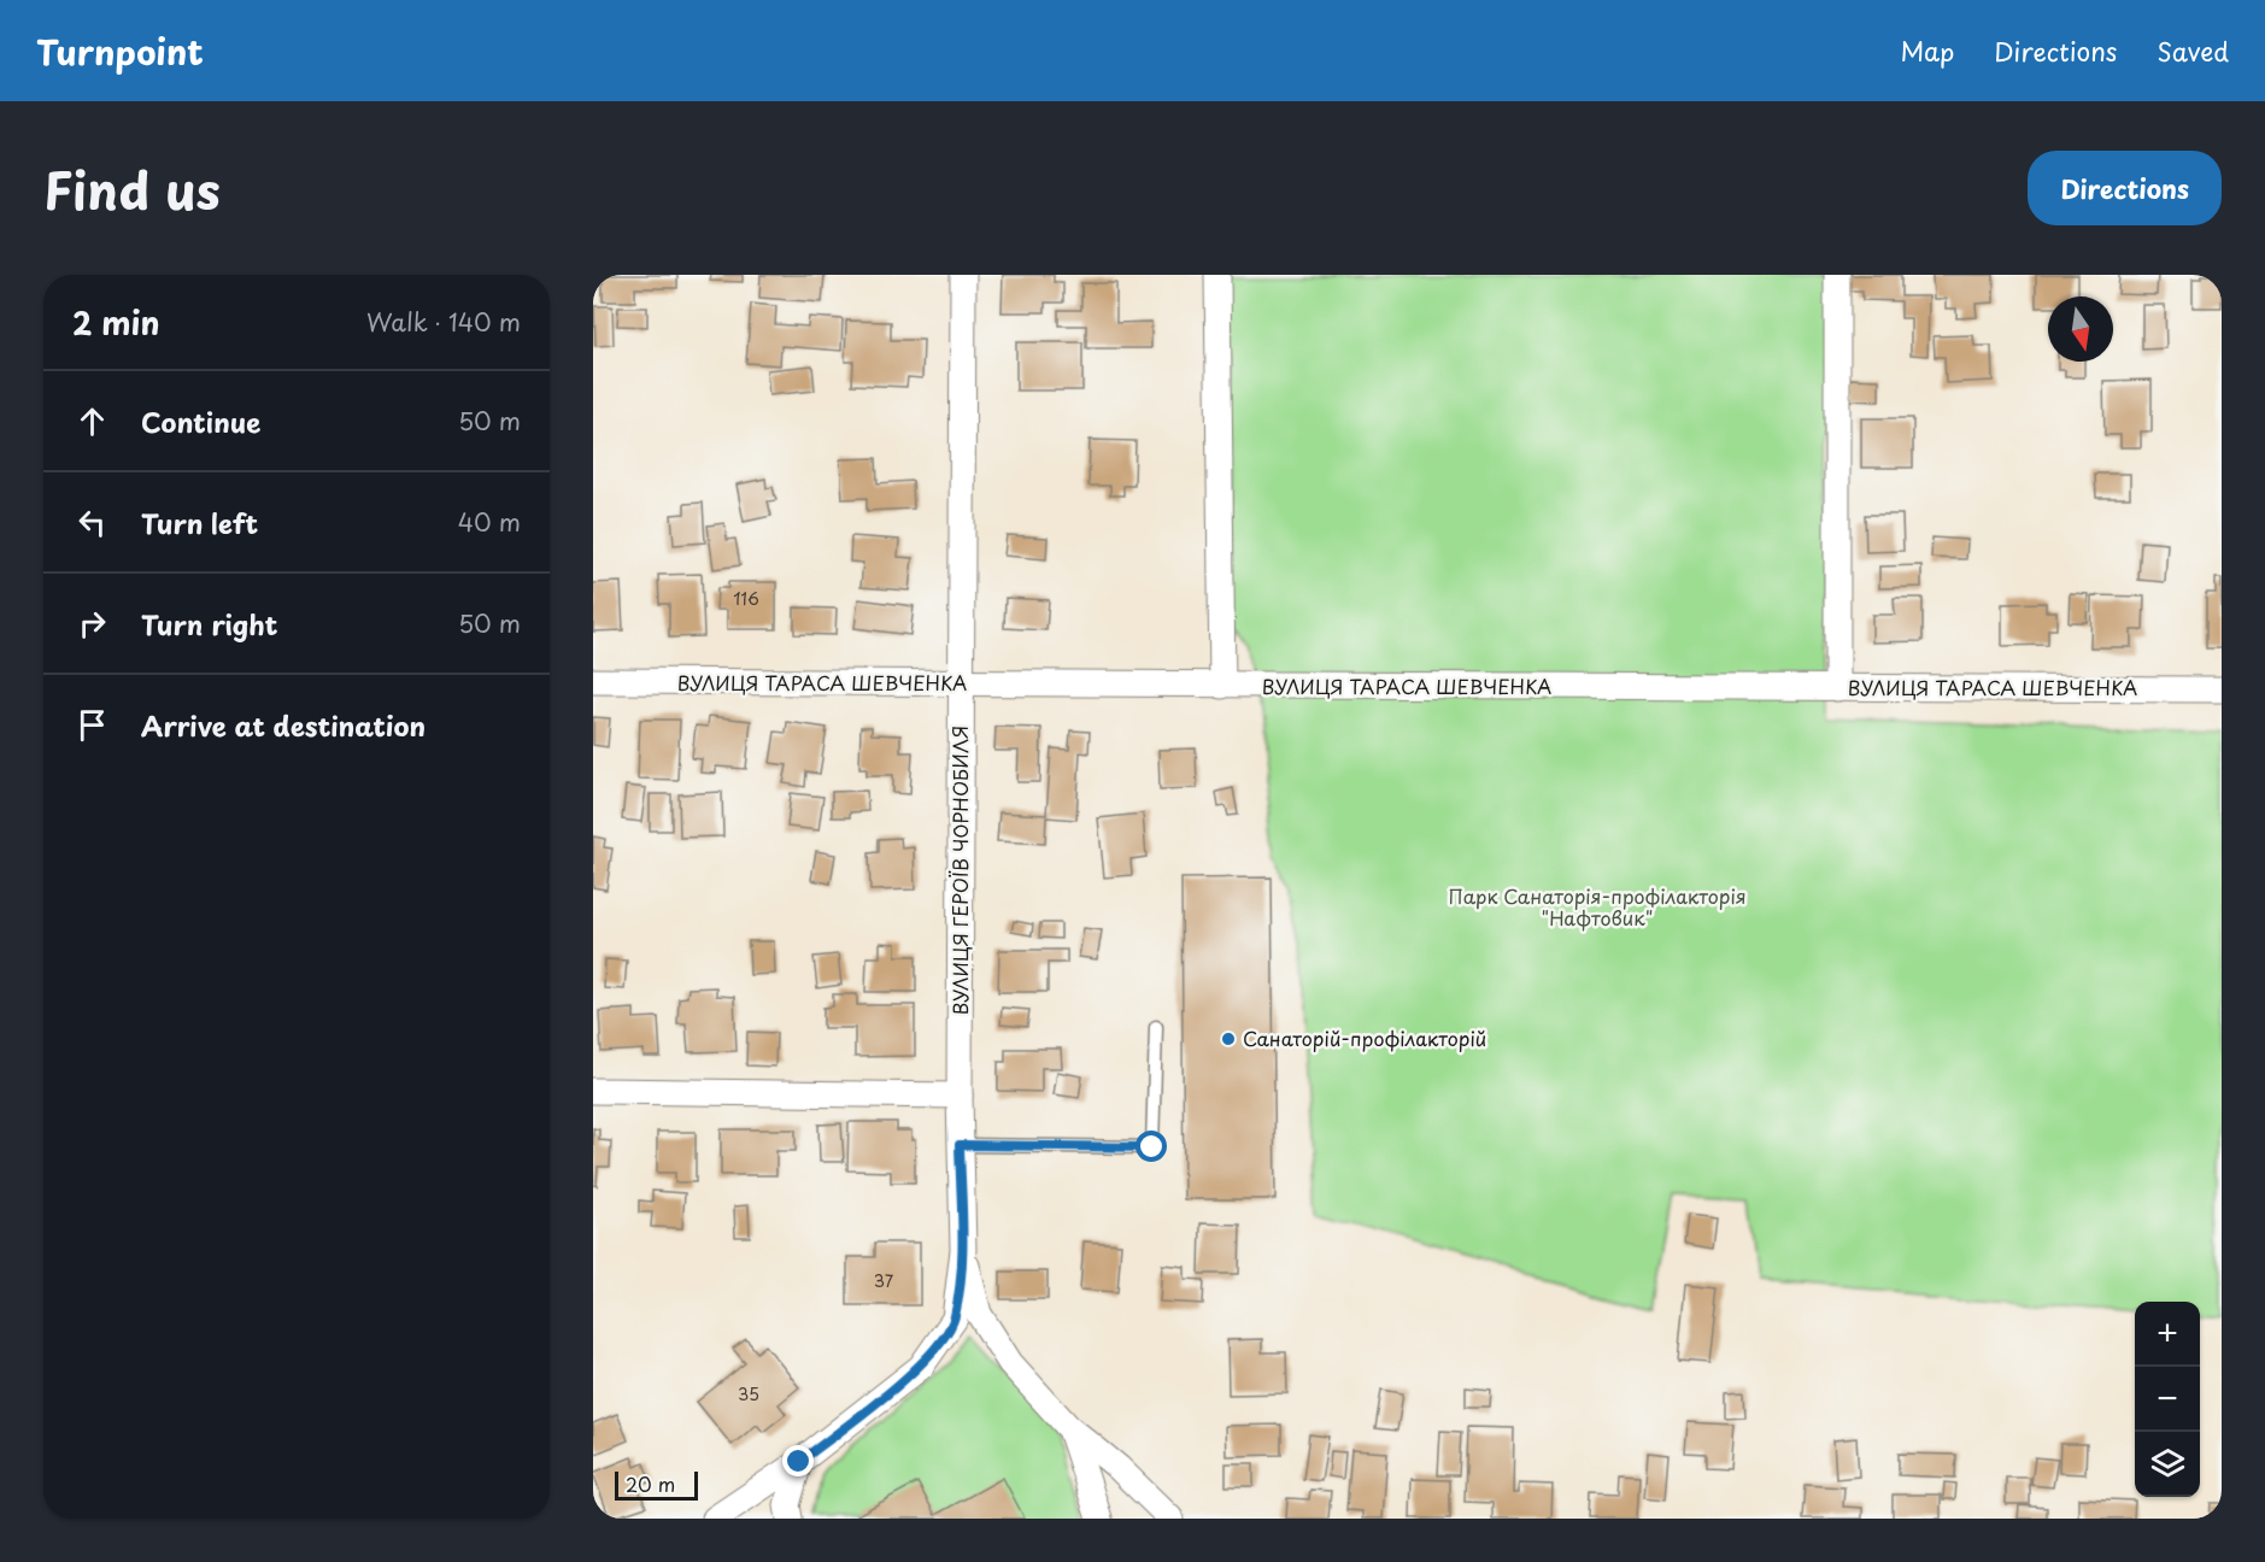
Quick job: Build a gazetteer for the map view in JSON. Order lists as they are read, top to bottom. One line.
{"streets":{"street":["ВУЛИЦЯ ТАРАСА ШЕВЧЕНКА","ВУЛИЦЯ ГЕРОЇВ ЧОРНОБИЛЯ"]},"crossings":[["ВУЛИЦЯ ТАРАСА ШЕВЧЕНКА","ВУЛИЦЯ ГЕРОЇВ ЧОРНОБИЛЯ"]],"parks":["Парк Санаторія-профілакторія \"Нафтовик\""],"places":["Санаторій-профілакторій"],"house_numbers":["116","37","35"],"scale_bar":"20 m","north":"bottom","page":{"header":"Turnpoint","nav":["Map","Directions","Saved"],"title":"Find us","buttons":"Directions","heading":["2 min","Walk · 140 m"],"list":[["Continue","50 m"],["Turn left","40 m"],["Turn right","50 m"],"Arrive at destination"],"map_buttons":["+","−"],"scale":"20 m"}}
